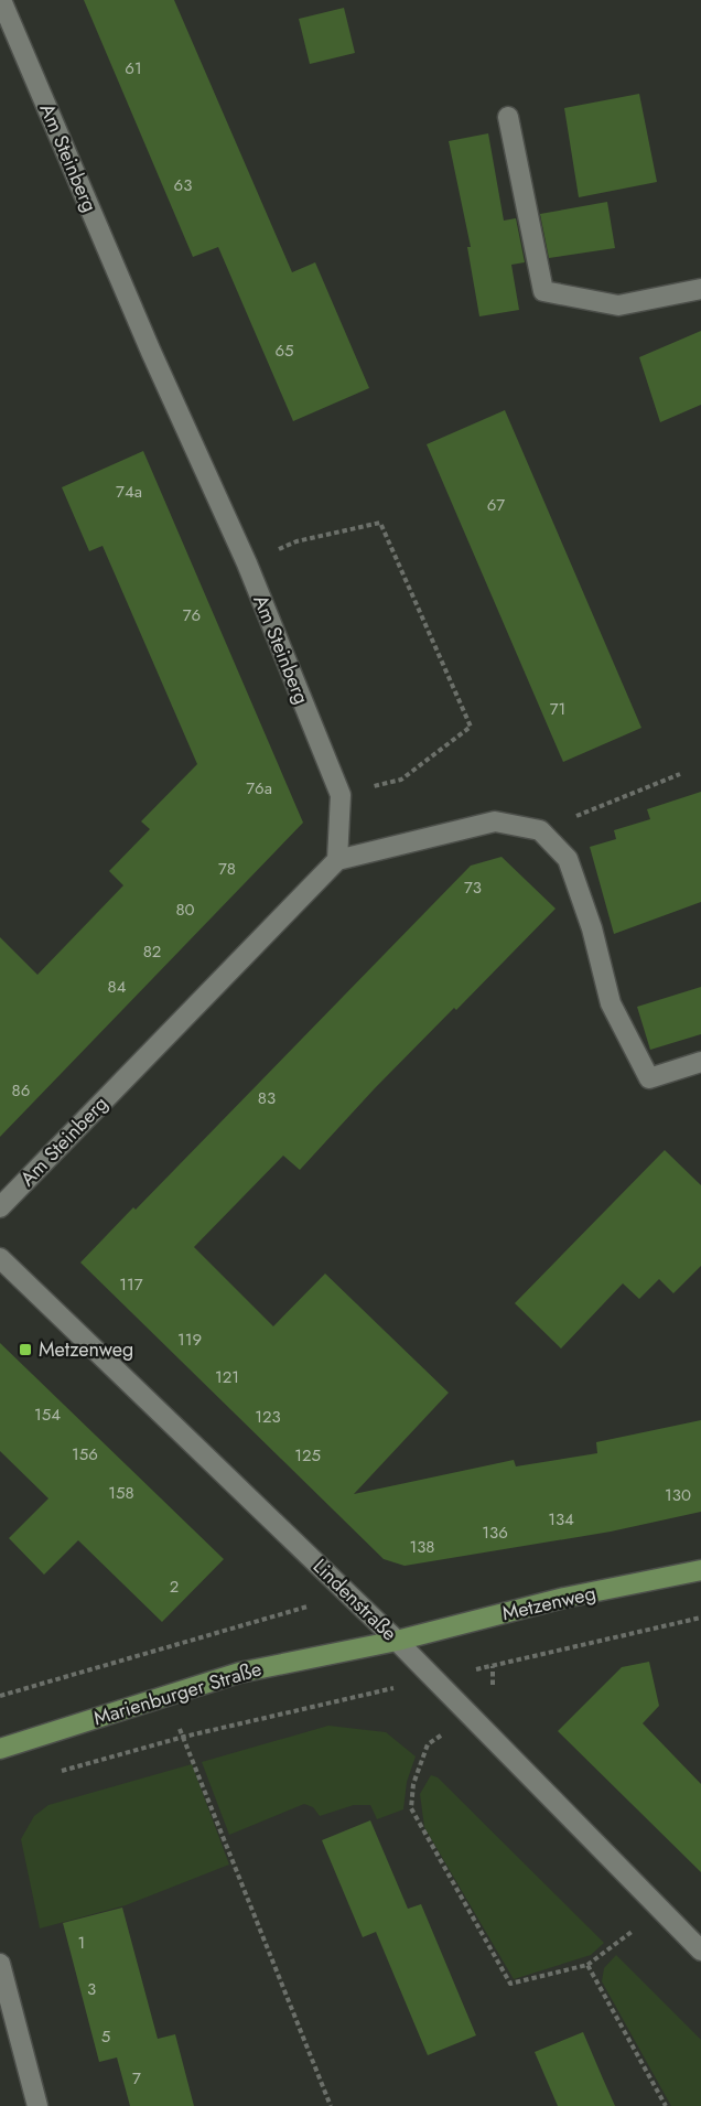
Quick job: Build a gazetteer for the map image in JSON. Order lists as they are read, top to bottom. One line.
{"streets":{"main road":["Metzenweg","Marienburger Straße"],"street":["Am Steinberg","Lindenstraße"]},"crossings":[["Lindenstraße","Metzenweg"],["Lindenstraße","Marienburger Straße"],["Metzenweg","Marienburger Straße"]],"places":{"transit":["Metzenweg"]},"house_numbers":["61","63","65","74a","67","76","71","76a","78","73","80","82","84","86","83","117","119","121","154","123","156","125","158","130","134","136","138","2","1","3","5","7"]}
